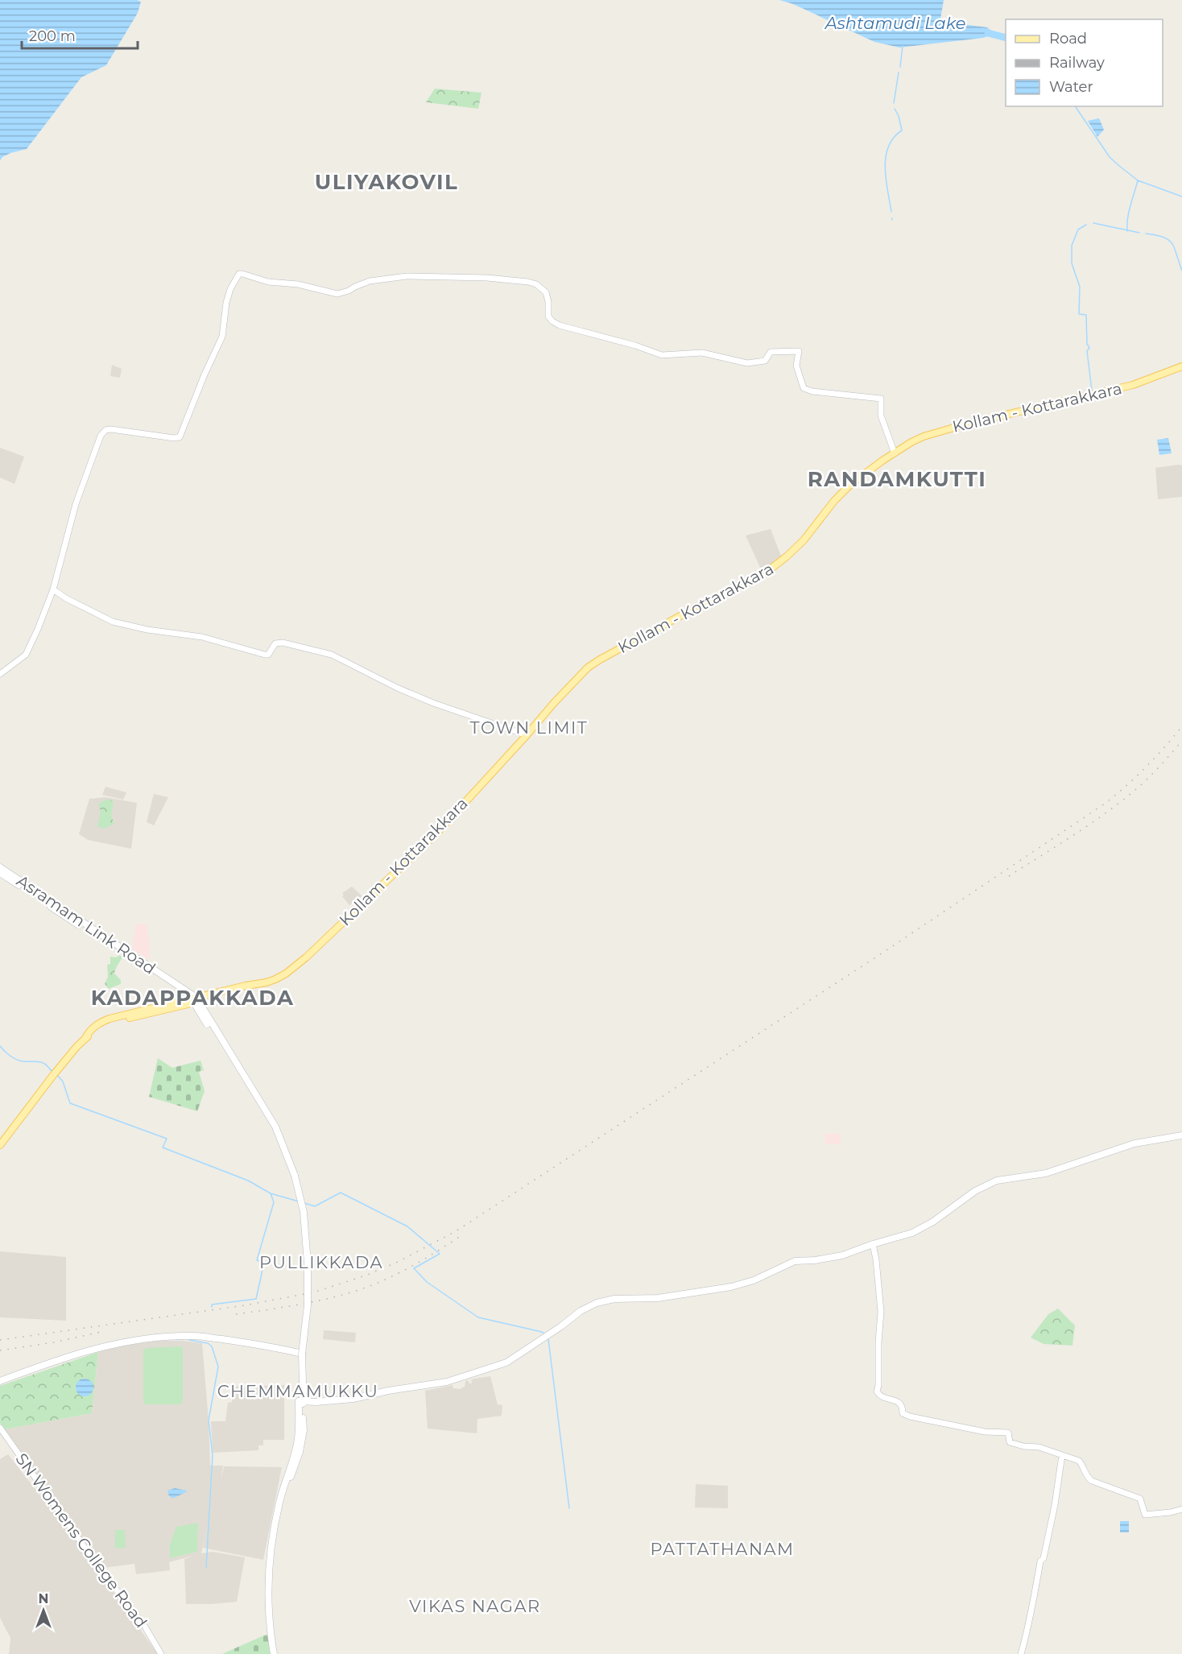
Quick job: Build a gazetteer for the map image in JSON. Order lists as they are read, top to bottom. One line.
{"streets":{"main road":["Kollam - Kottarakkara","Asramam Link Road"],"street":["SN Womens College Road"]},"crossings":[["Kollam - Kottarakkara","Asramam Link Road"]],"districts":["ULIYAKOVIL","RANDAMKUTTI","TOWN LIMIT","KADAPPAKKADA","PULLIKKADA","CHEMMAMUKKU","PATTATHANAM","VIKAS NAGAR"],"water":["Ashtamudi Lake"],"legend":["Road","Railway","Water"],"scale_bar":"200 m","north":"top"}
